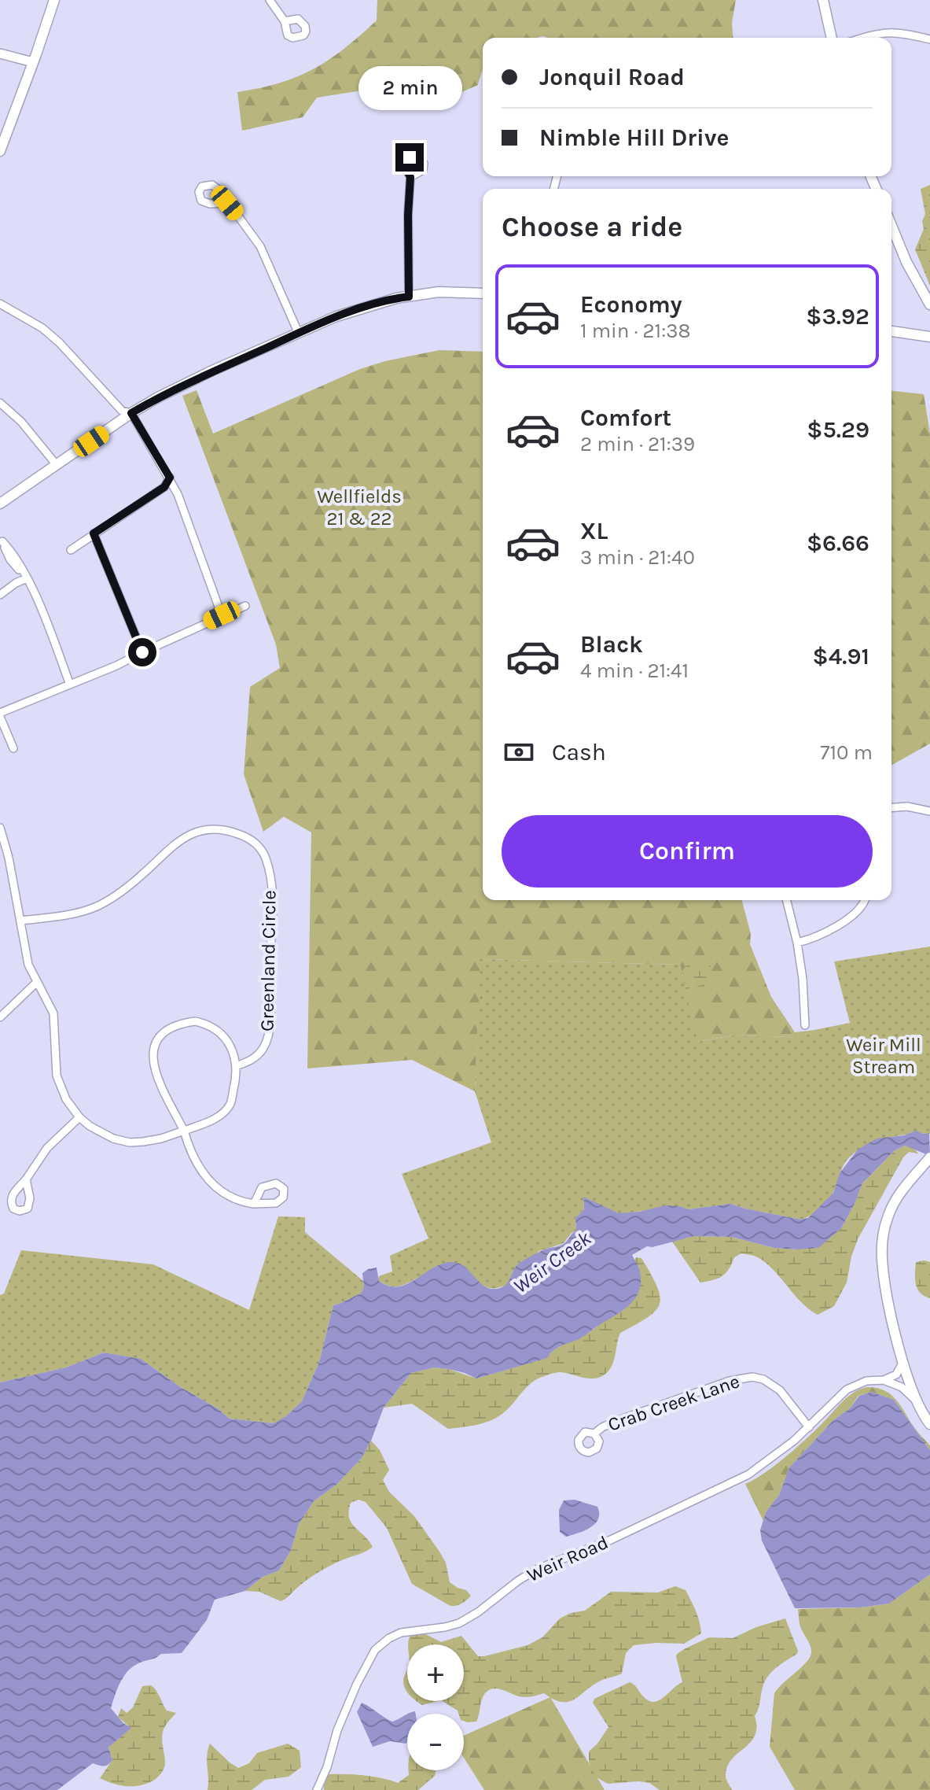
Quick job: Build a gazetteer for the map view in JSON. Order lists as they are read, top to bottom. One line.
{"streets":{"street":["Greenland Circle","Crab Creek Lane","Weir Road"]},"crossings":[["Crab Creek Lane","Weir Road"]],"water":["Weir Creek"],"parks":["Wellfields 21 & 22","Weir Mill Stream"],"page":{"banner":["Jonquil Road","Nimble Hill Drive"],"bubble":"2 min","heading":"Choose a ride","list":[{"name":"Economy","note":"1 min · 21:38","value":"$3.92"},{"name":"Comfort","note":"2 min · 21:39","value":"$5.29"},{"name":"XL","note":"3 min · 21:40","value":"$6.66"},{"name":"Black","note":"4 min · 21:41","value":"$4.91"}],"pay":["Cash","710 m"],"buttons":"Confirm","map_buttons":["+","−"]}}
